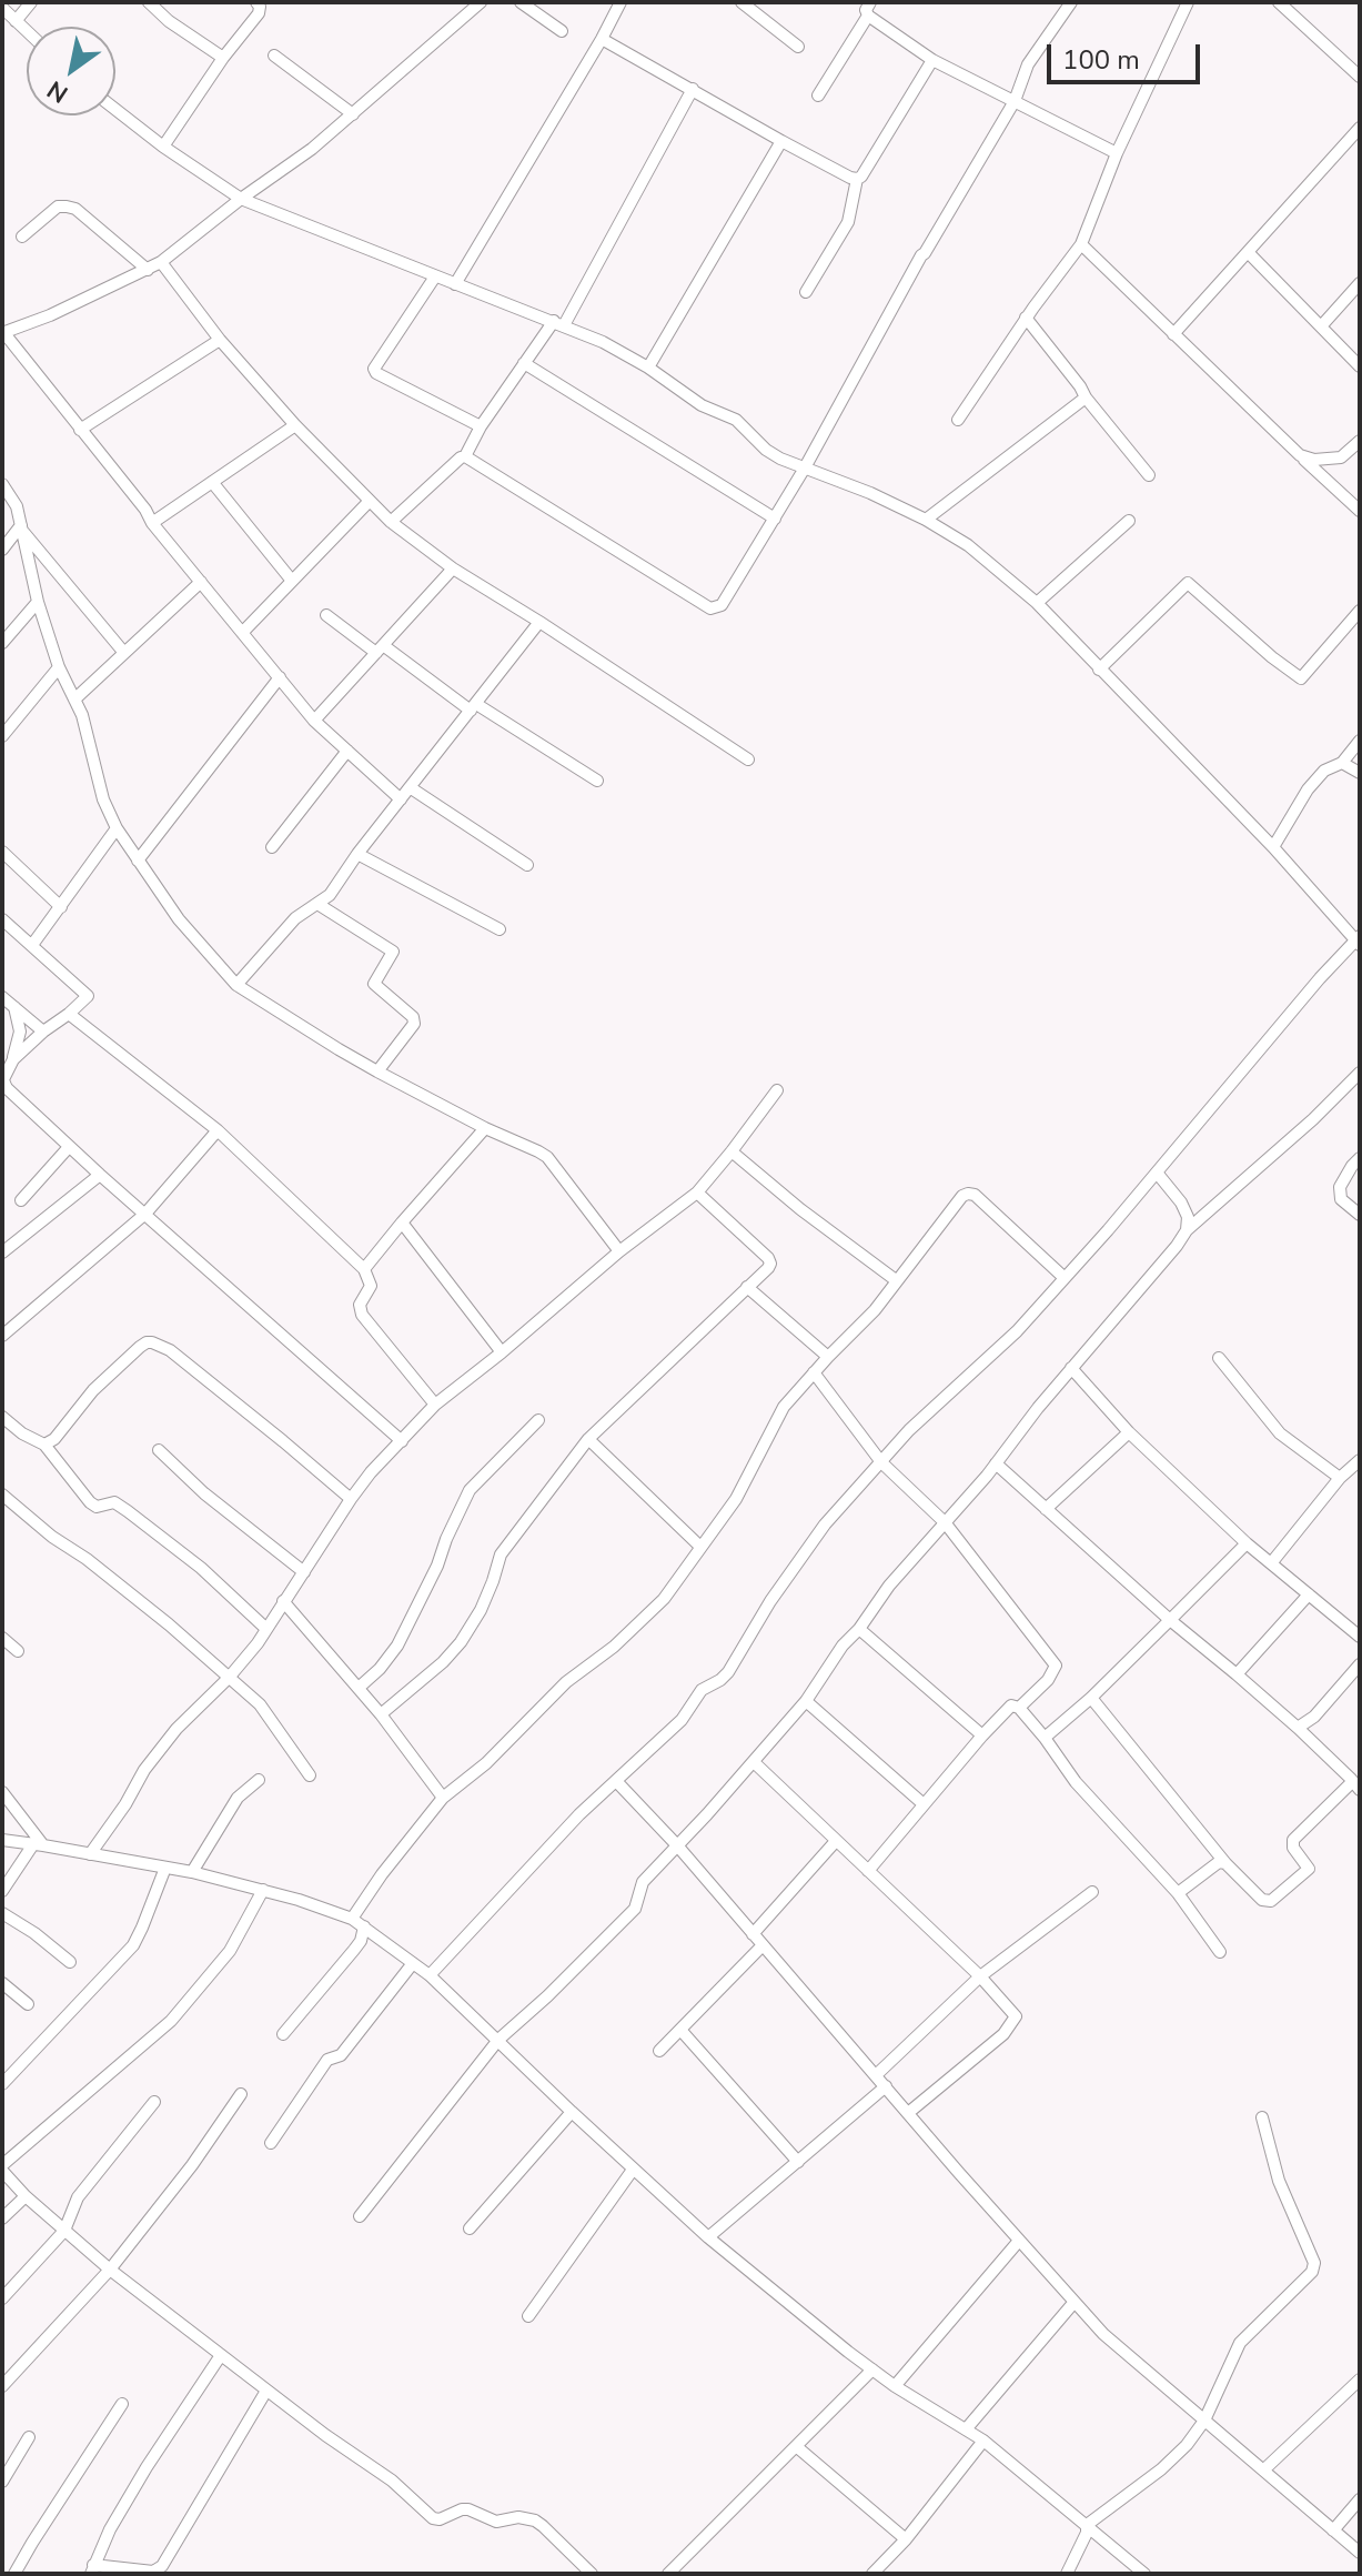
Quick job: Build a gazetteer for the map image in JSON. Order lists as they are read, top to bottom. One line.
{"scale_bar":"100 m","north":"bottom left"}
